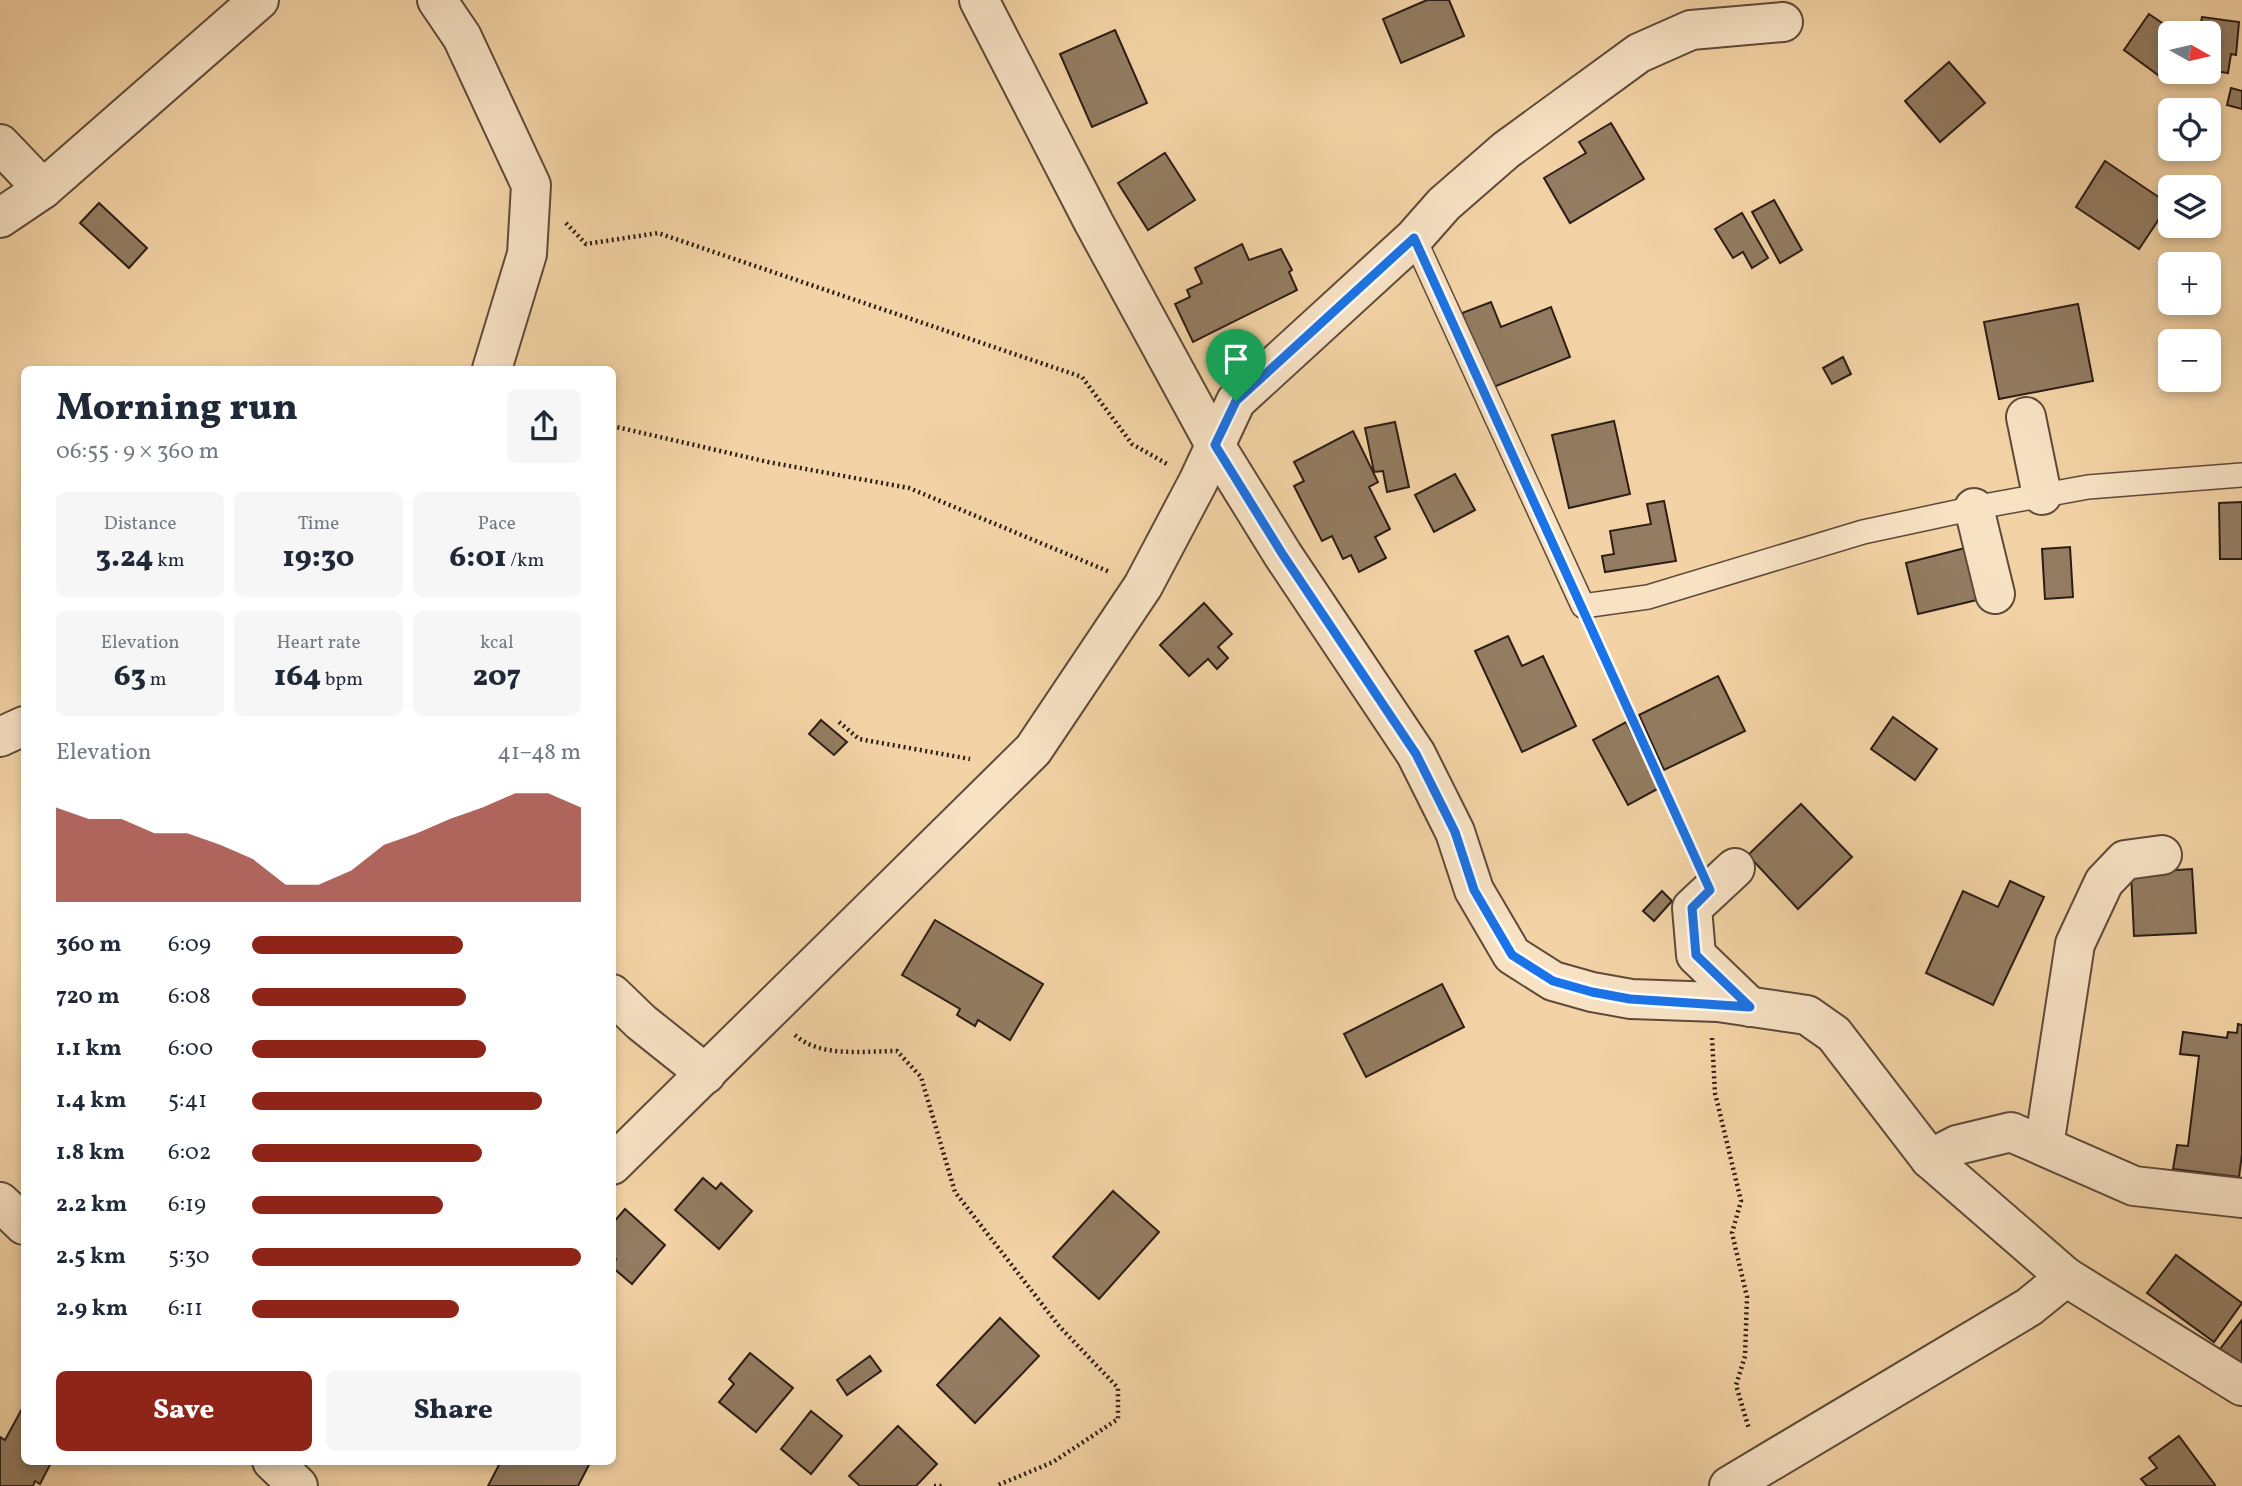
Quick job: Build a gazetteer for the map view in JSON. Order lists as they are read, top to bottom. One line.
{"north":"right","page":{"map_buttons":["+","−"],"heading":["Morning run","06:55 · 9 × 360 m"],"stats":[["Distance","3.24 km"],["Time","19:30"],["Pace","6:01 /km"],["Elevation","63 m"],["Heart rate","164 bpm"],["kcal","207"]],"chart":["Elevation","41–48 m"],"list":[{"name":"360 m","note":"6:09"},{"name":"720 m","note":"6:08"},{"name":"1.1 km","note":"6:00"},{"name":"1.4 km","note":"5:41"},{"name":"1.8 km","note":"6:02"},{"name":"2.2 km","note":"6:19"},{"name":"2.5 km","note":"5:30"},{"name":"2.9 km","note":"6:11"}],"buttons":["Save","Share"]}}
